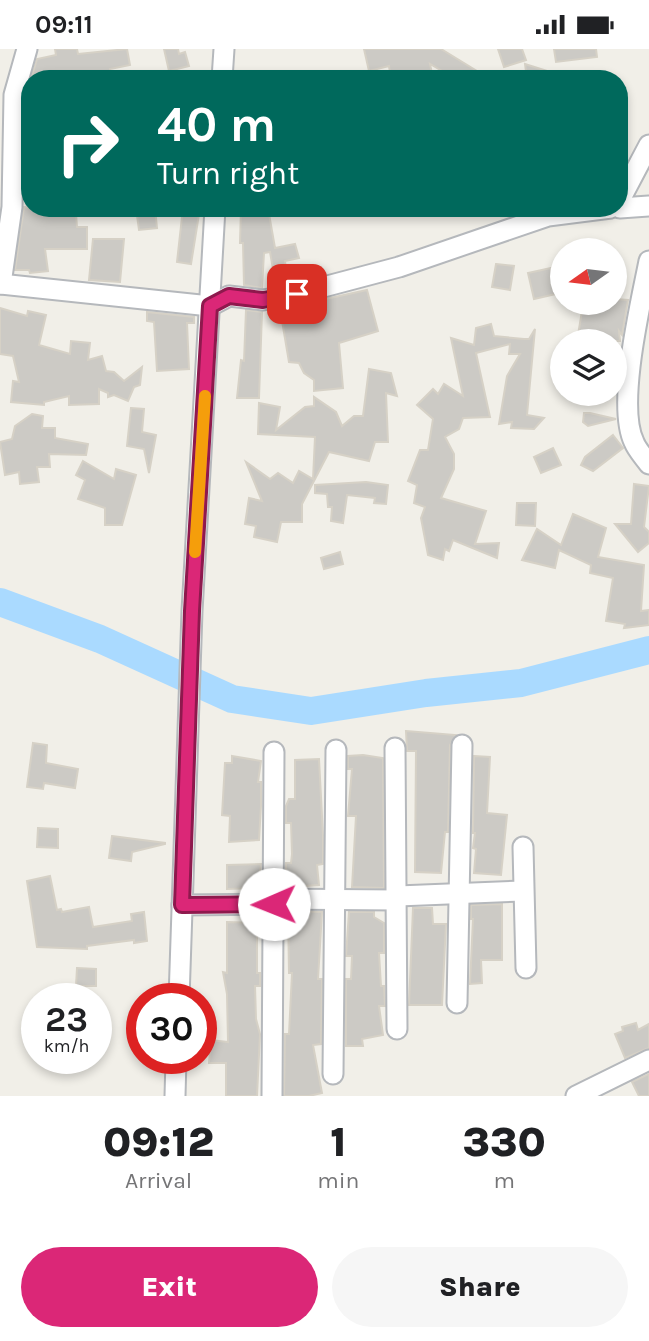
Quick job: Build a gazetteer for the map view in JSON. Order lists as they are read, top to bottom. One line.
{"north":"left","page":{"status":"09:11","turn":["40 m","Turn right"],"speed":"23 km/h","limit":"30","eta":["09:12","Arrival","1","min","330","m"],"buttons":["Exit","Share"]}}
